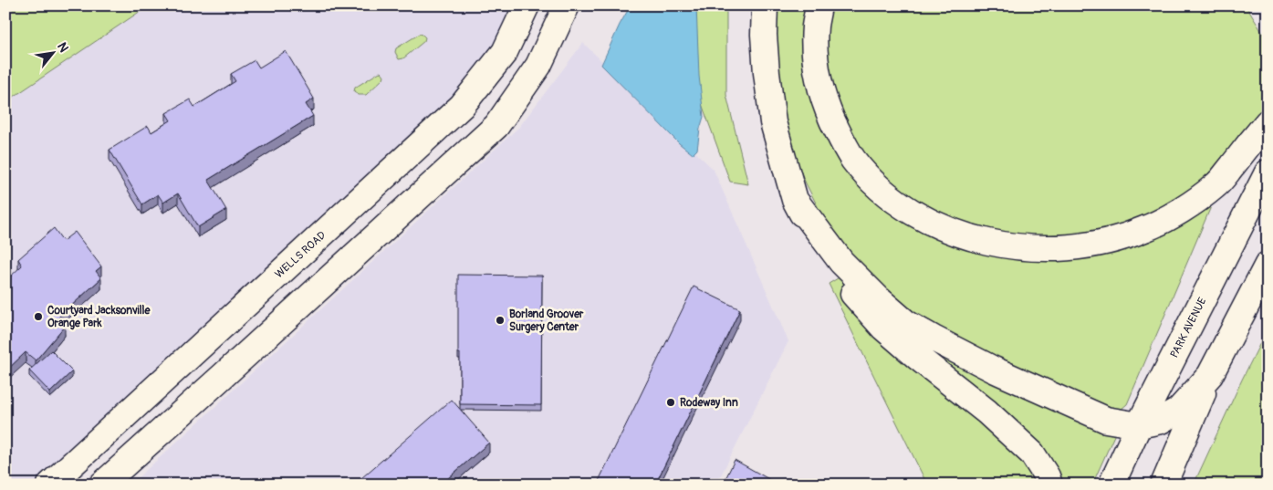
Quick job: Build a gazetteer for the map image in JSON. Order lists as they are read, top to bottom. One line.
{"streets":{"main road":["WELLS ROAD","PARK AVENUE"]},"places":["Courtyard Jacksonville Orange Park","Borland Groover Surgery Center","Rodeway Inn"],"north":"top right"}
